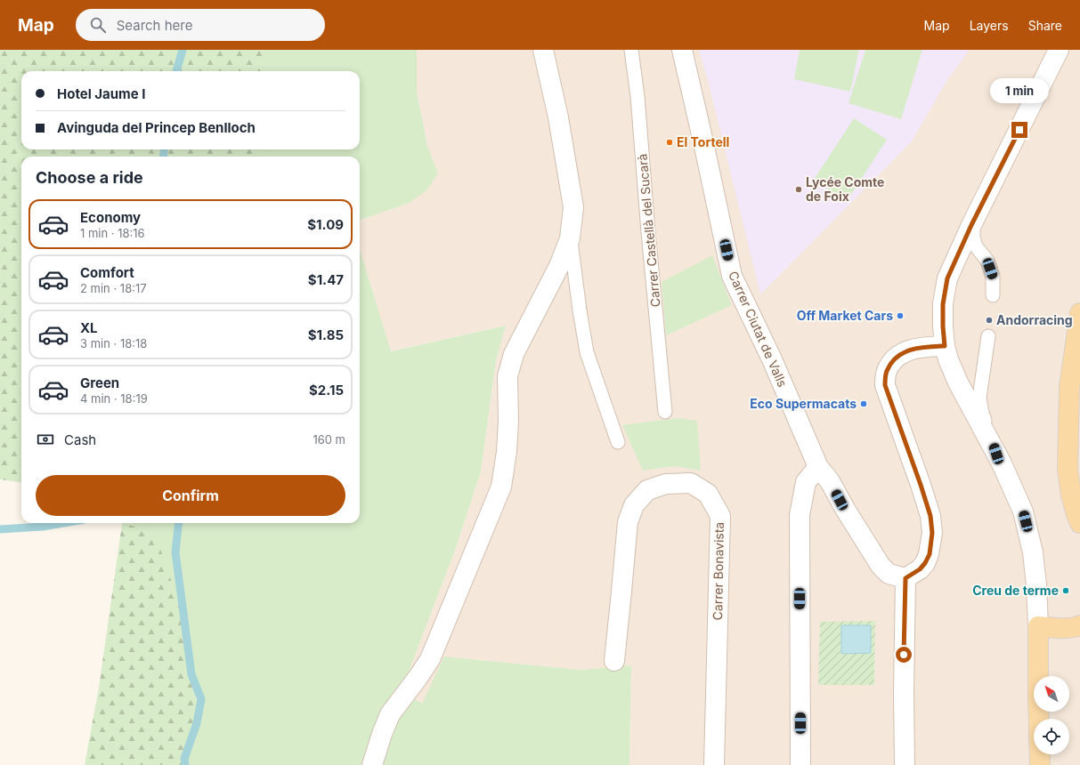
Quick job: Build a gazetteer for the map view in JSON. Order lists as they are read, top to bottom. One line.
{"streets":{"street":["Carrer Ciutat de Valls","Carrer Bonavista"],"lane":["Carrer Castellà del Sucarà"]},"places":["El Tortell","Lycée Comte de Foix","Off Market Cars","Andorracing","Eco Supermacats","Creu de terme"],"north":"top left","page":{"header":"Map","search":"Search here","nav":["Map","Layers","Share"],"banner":["Hotel Jaume I","Avinguda del Princep Benlloch"],"bubble":"1 min","heading":"Choose a ride","list":[{"name":"Economy","note":"1 min · 18:16","value":"$1.09"},{"name":"Comfort","note":"2 min · 18:17","value":"$1.47"},{"name":"XL","note":"3 min · 18:18","value":"$1.85"},{"name":"Green","note":"4 min · 18:19","value":"$2.15"}],"pay":["Cash","160 m"],"buttons":"Confirm"}}
